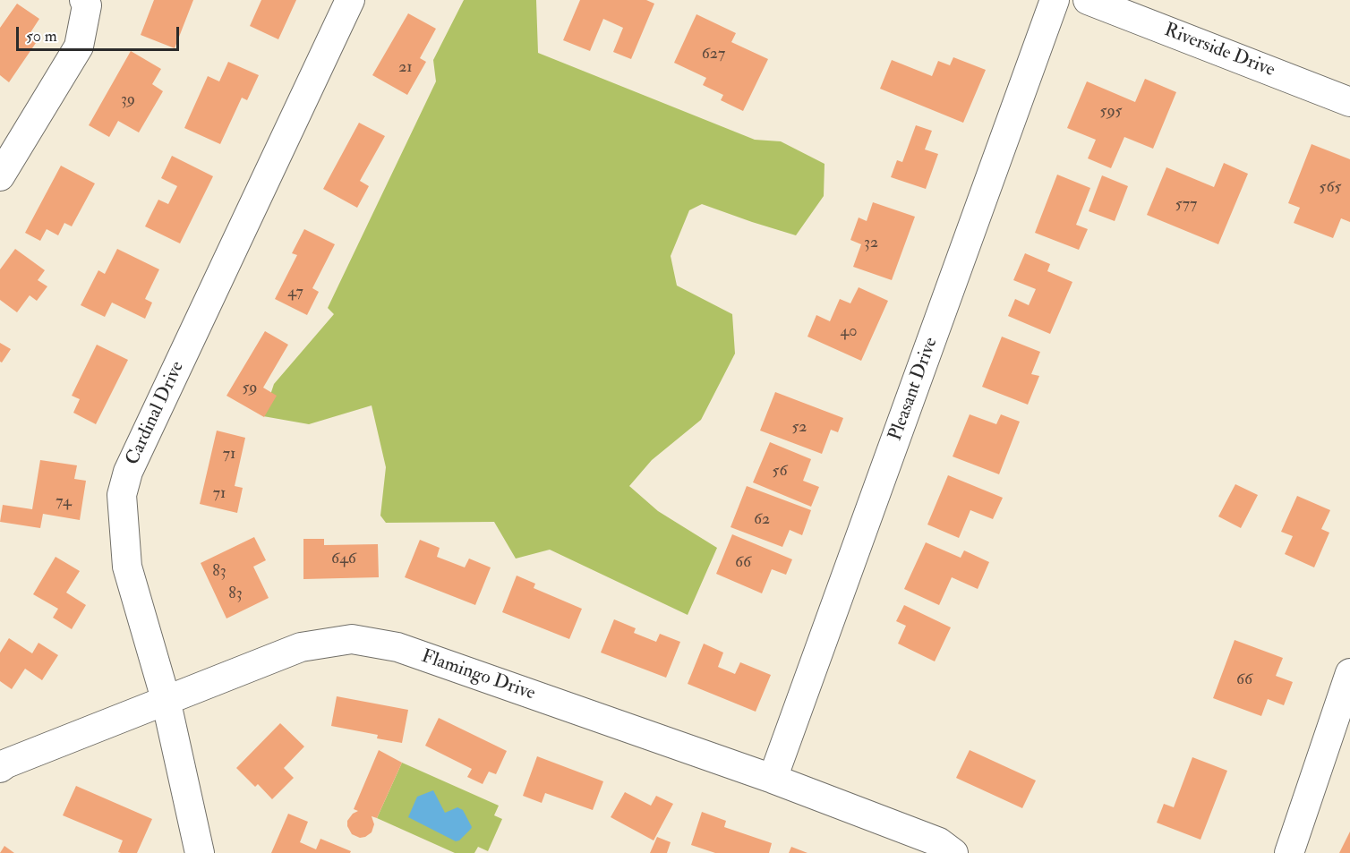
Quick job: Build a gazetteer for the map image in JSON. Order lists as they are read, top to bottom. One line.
{"streets":{"street":["Riverside Drive","Pleasant Drive","Cardinal Drive","Flamingo Drive"]},"crossings":[["Pleasant Drive","Flamingo Drive"],["Cardinal Drive","Flamingo Drive"]],"house_numbers":["627","21","39","595","565","577","32","47","40","59","52","71","56","71","74","62","646","66","83","83","66"],"scale_bar":"50 m"}
